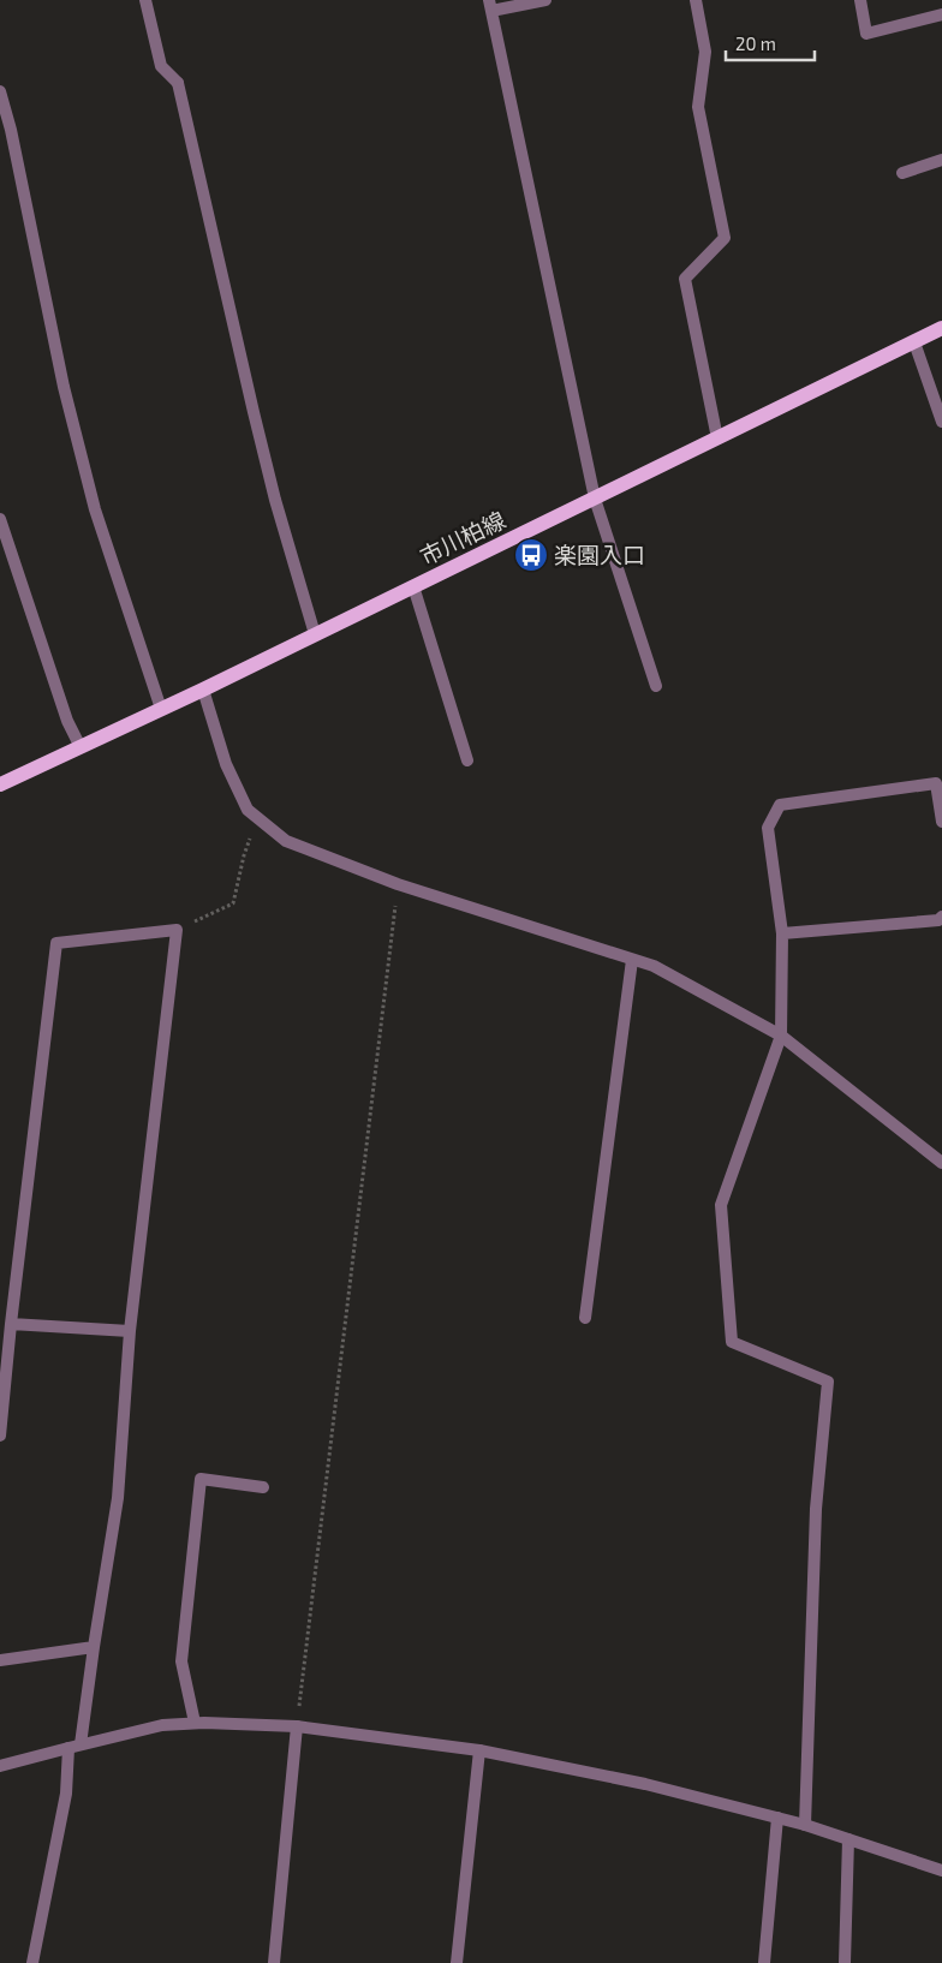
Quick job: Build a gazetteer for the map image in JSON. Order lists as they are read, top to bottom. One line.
{"streets":{"main road":["市川柏線"]},"places":{"bus stop":["楽園入口"]},"scale_bar":"20 m"}
